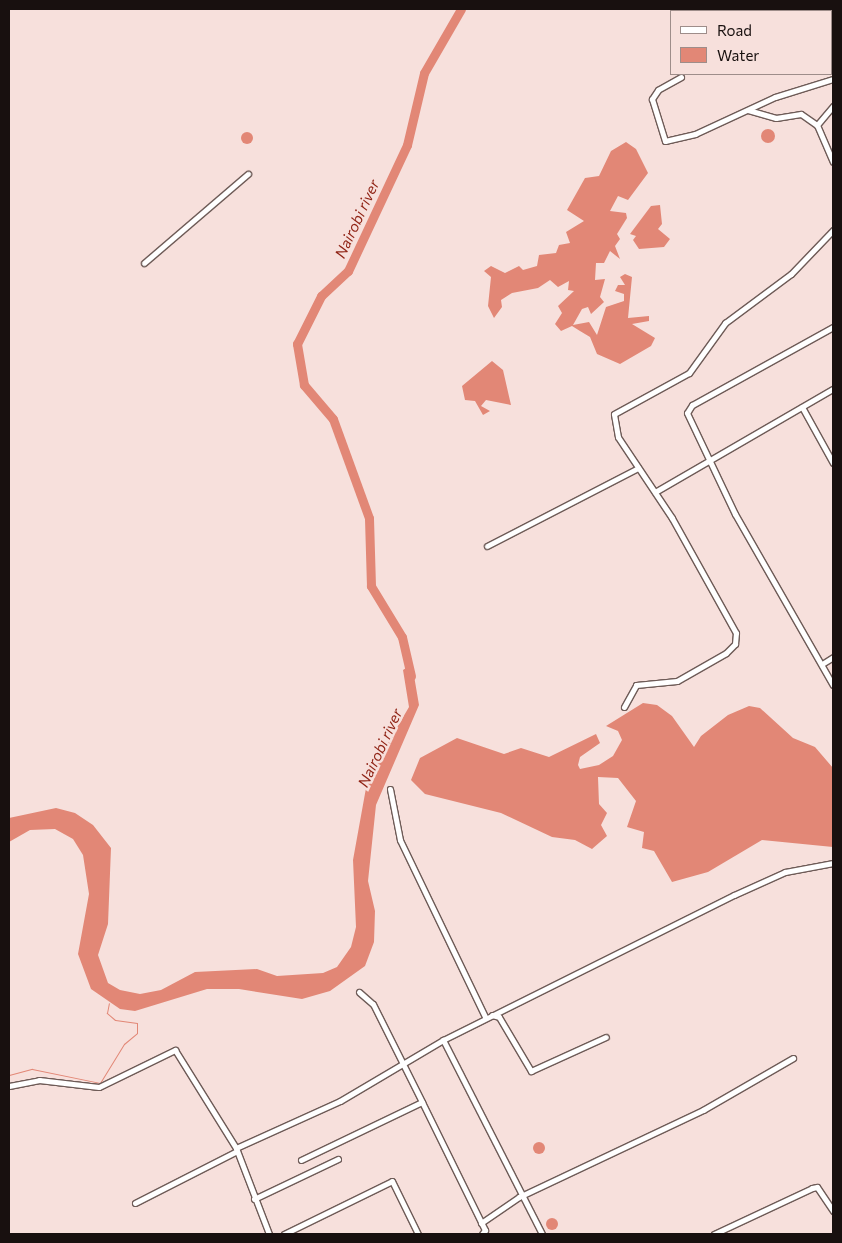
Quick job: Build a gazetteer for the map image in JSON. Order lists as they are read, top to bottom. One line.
{"water":["Nairobi river"],"legend":["Road","Water"]}
